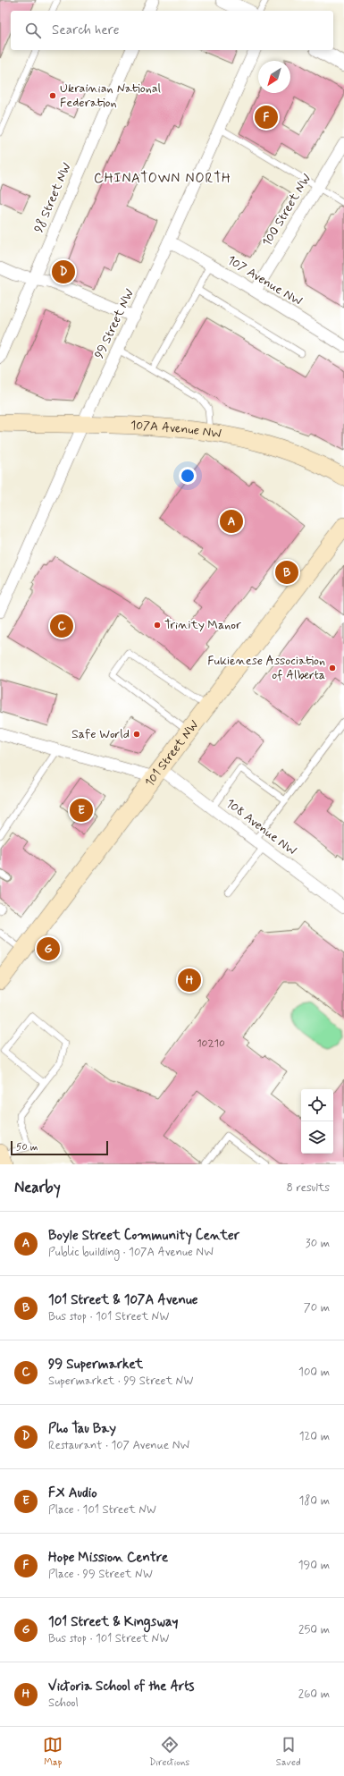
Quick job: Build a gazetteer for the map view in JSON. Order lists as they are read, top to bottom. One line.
{"streets":{"main road":["107A Avenue NW","101 Street NW"],"street":["98 Street NW","100 Street NW","107 Avenue NW","99 Street NW","108 Avenue NW"]},"crossings":[["100 Street NW","107 Avenue NW"],["107 Avenue NW","99 Street NW"],["99 Street NW","107A Avenue NW"],["101 Street NW","108 Avenue NW"]],"districts":["CHINATOWN NORTH"],"places":["Ukrainian National Federation","Trinity Manor","Fukienese Association of Alberta","Safe World"],"house_numbers":["10210"],"scale_bar":"50 m","north":"bottom left","page":{"search":"Search here","pins":["F","D","A","B","C","E","G","H"],"scale":"50 m","heading":["Nearby","8 results"],"list":[{"mark":"A","name":"Boyle Street Community Center","note":"Public building · 107A Avenue NW","value":"30 m"},{"mark":"B","name":"101 Street & 107A Avenue","note":"Bus stop · 101 Street NW","value":"70 m"},{"mark":"C","name":"99 Supermarket","note":"Supermarket · 99 Street NW","value":"100 m"},{"mark":"D","name":"Pho Tau Bay","note":"Restaurant · 107 Avenue NW","value":"120 m"},{"mark":"E","name":"FX Audio","note":"Place · 101 Street NW","value":"180 m"},{"mark":"F","name":"Hope Mission Centre","note":"Place · 99 Street NW","value":"190 m"},{"mark":"G","name":"101 Street & Kingsway","note":"Bus stop · 101 Street NW","value":"250 m"},{"mark":"H","name":"Victoria School of the Arts","note":"School","value":"260 m"}],"nav":["Map","Directions","Saved"]}}
